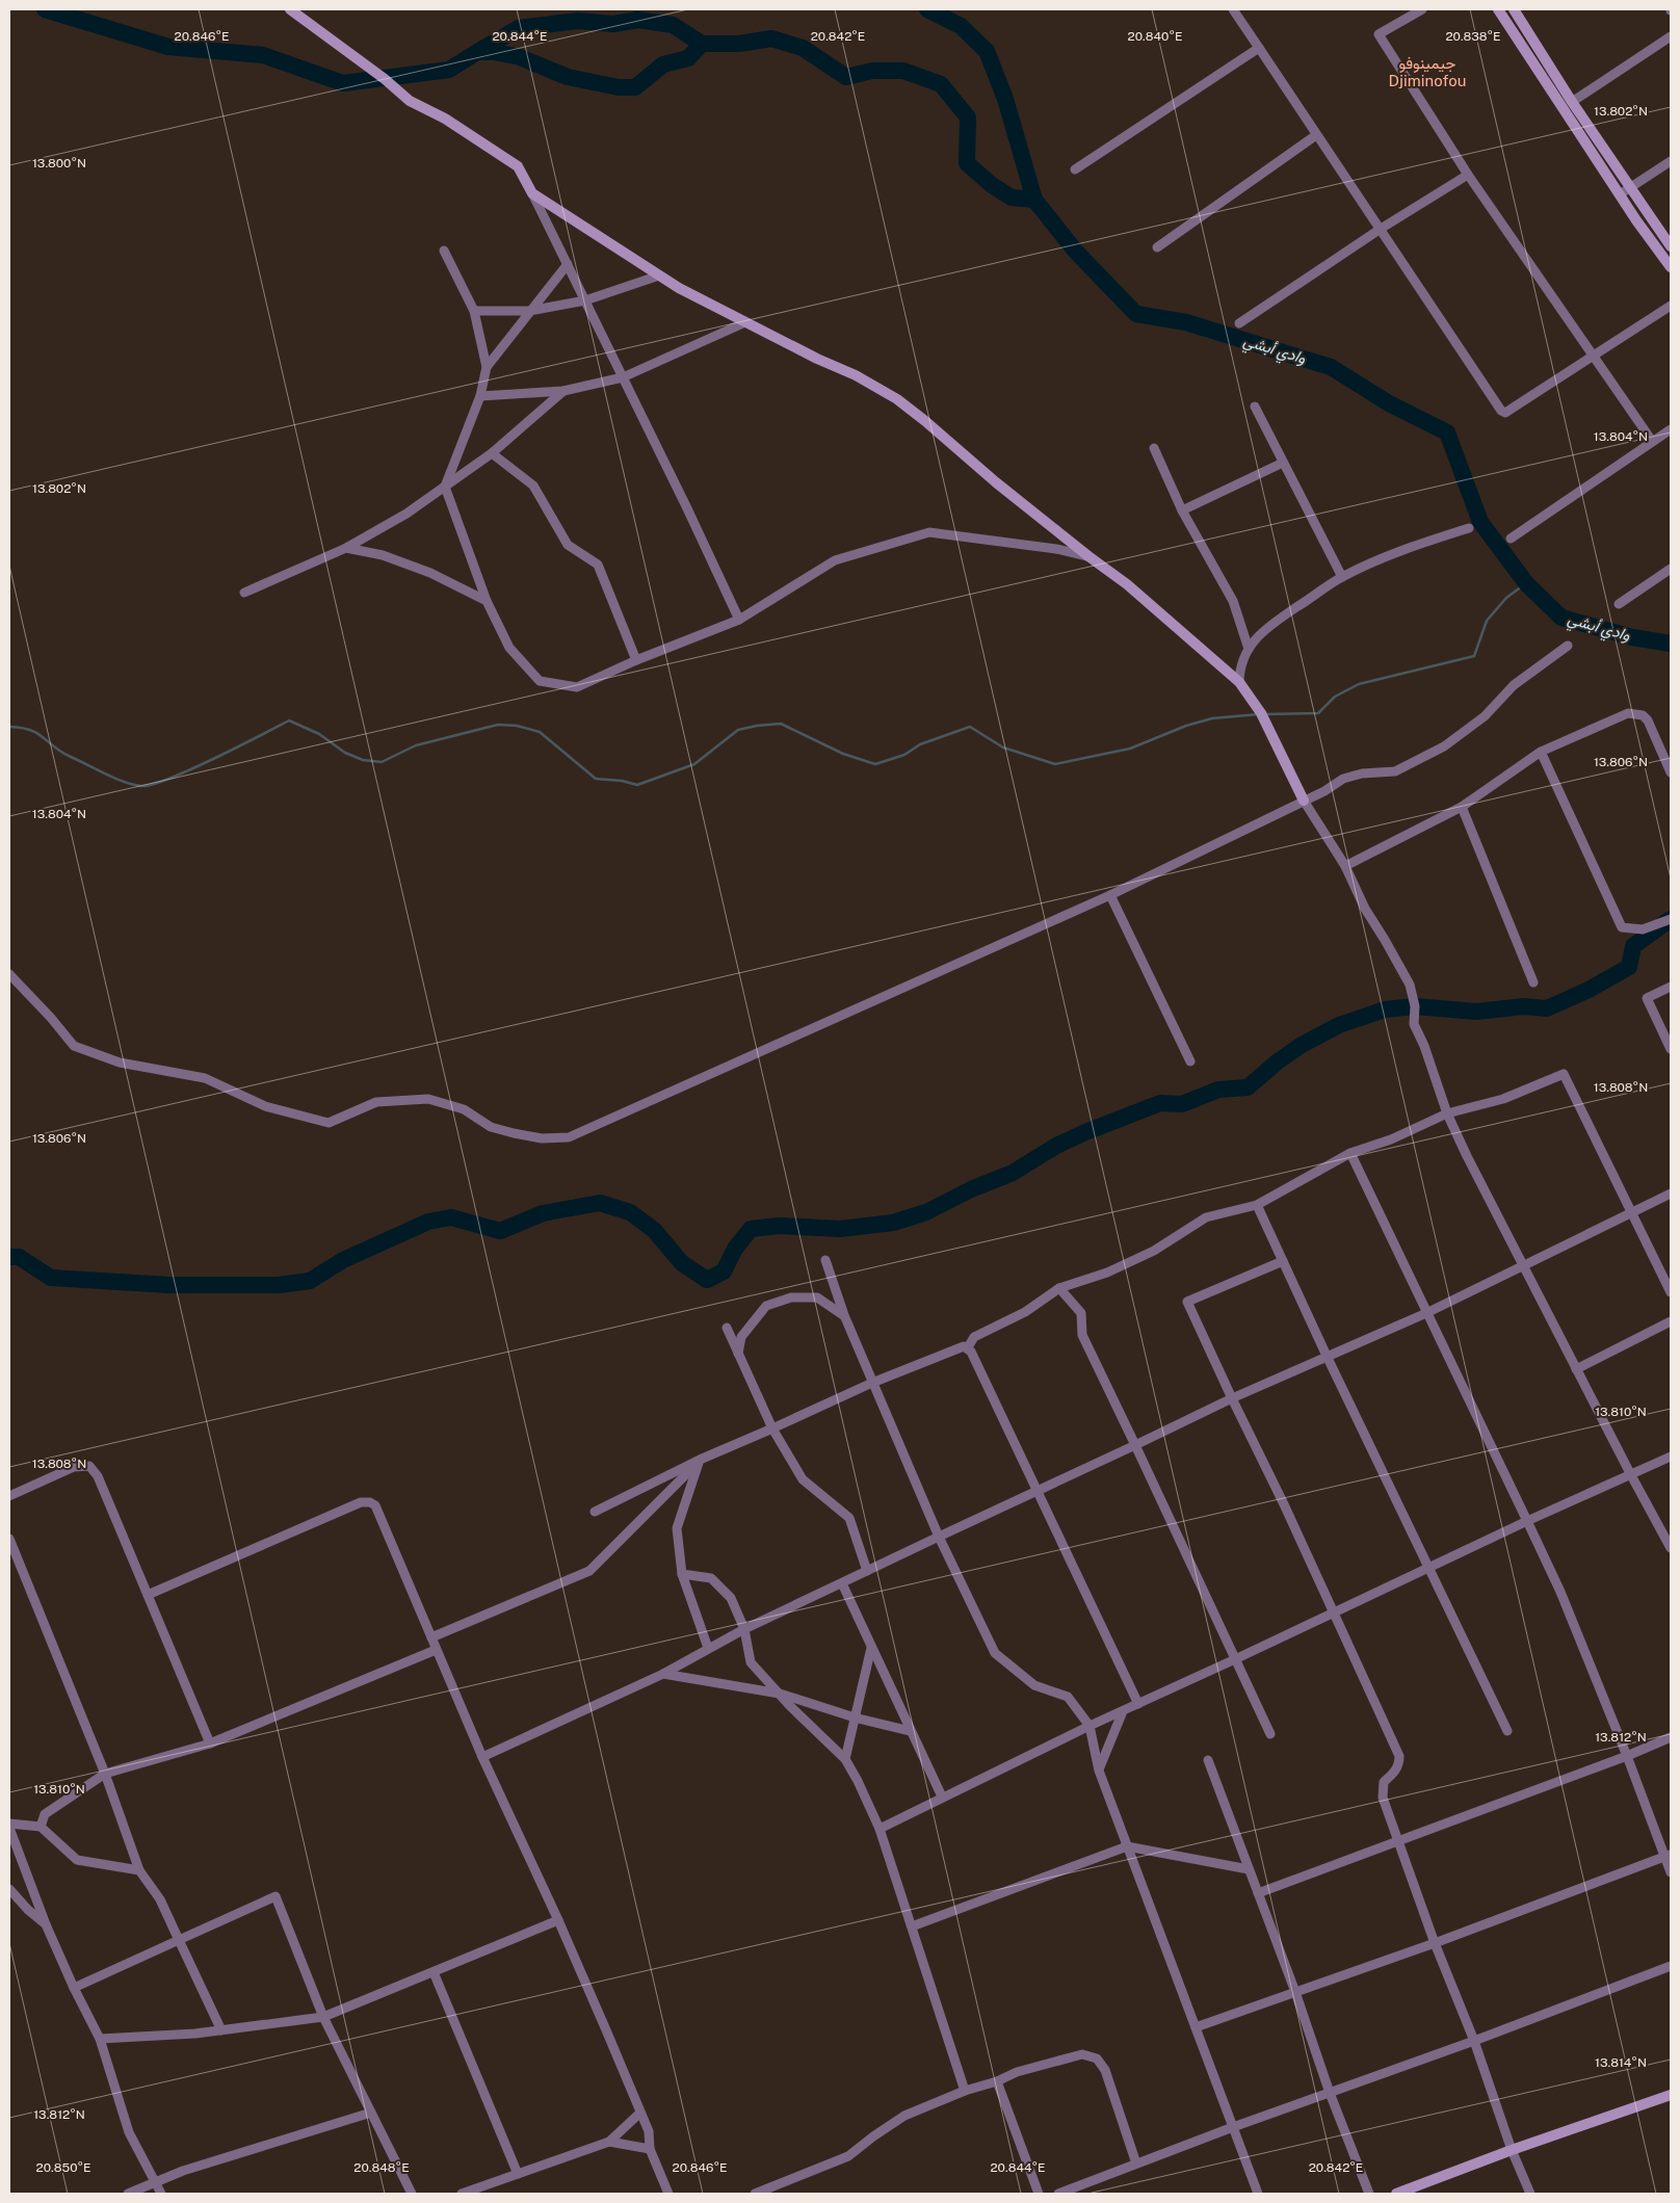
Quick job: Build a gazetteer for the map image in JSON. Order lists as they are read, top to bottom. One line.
{"districts":["جيمينوفو Djiminofou"],"water":["وادي أبشي"],"coordinates":["20.846°E","20.844°E","20.842°E","20.840°E","20.838°E","13.802°N","13.800°N","13.804°N","13.806°N","13.808°N","13.810°N","13.812°N","13.814°N","20.850°E","20.848°E"]}
